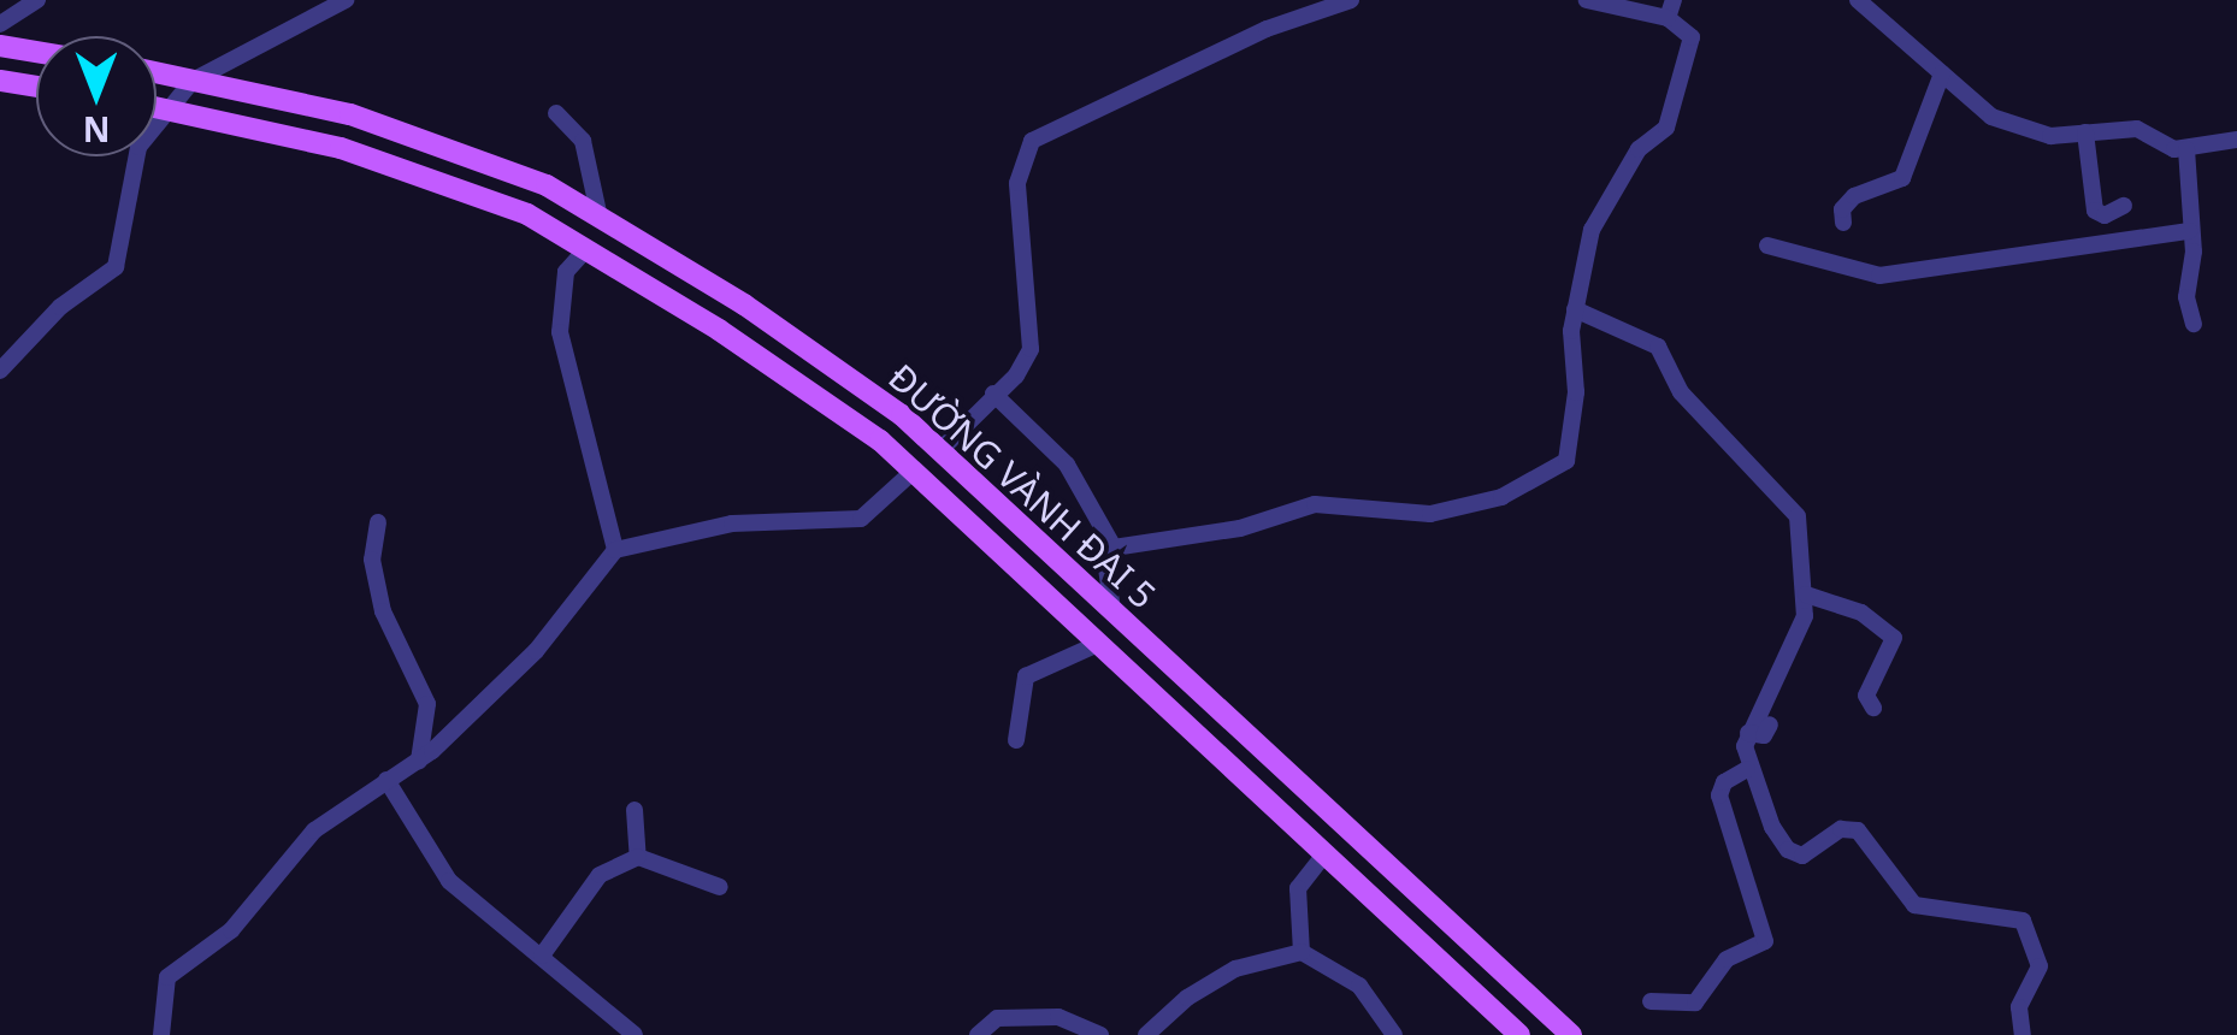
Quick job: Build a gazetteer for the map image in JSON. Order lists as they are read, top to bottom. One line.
{"streets":{"main road":["ĐƯỜNG VÀNH ĐAI 5"]},"north":"bottom"}
